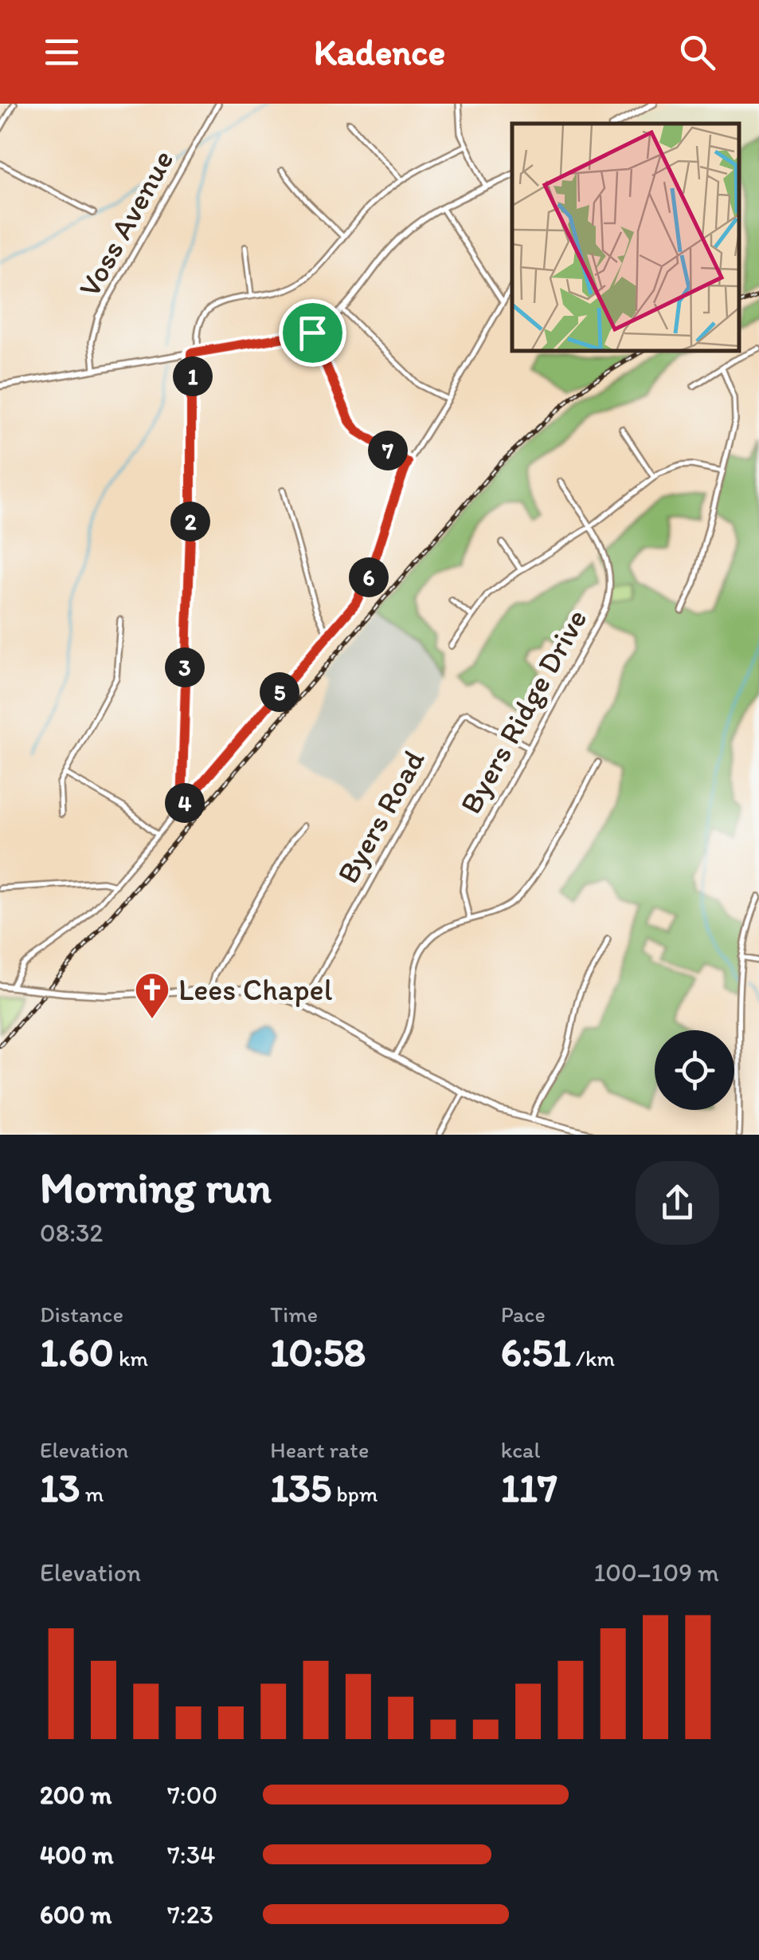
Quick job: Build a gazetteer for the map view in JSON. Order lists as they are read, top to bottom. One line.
{"streets":{"street":["Voss Avenue","Byers Ridge Drive","Byers Road"]},"crossings":[["Byers Ridge Drive","Byers Road"]],"places":{"church":["Lees Chapel"]},"page":{"header":"Kadence","pins":["1","7","2","6","3","5","4"],"heading":["Morning run","08:32"],"stats":[["Distance","1.60 km"],["Time","10:58"],["Pace","6:51 /km"],["Elevation","13 m"],["Heart rate","135 bpm"],["kcal","117"]],"chart":["Elevation","100–109 m"],"list":[{"name":"200 m","note":"7:00"},{"name":"400 m","note":"7:34"},{"name":"600 m","note":"7:23"}]}}
